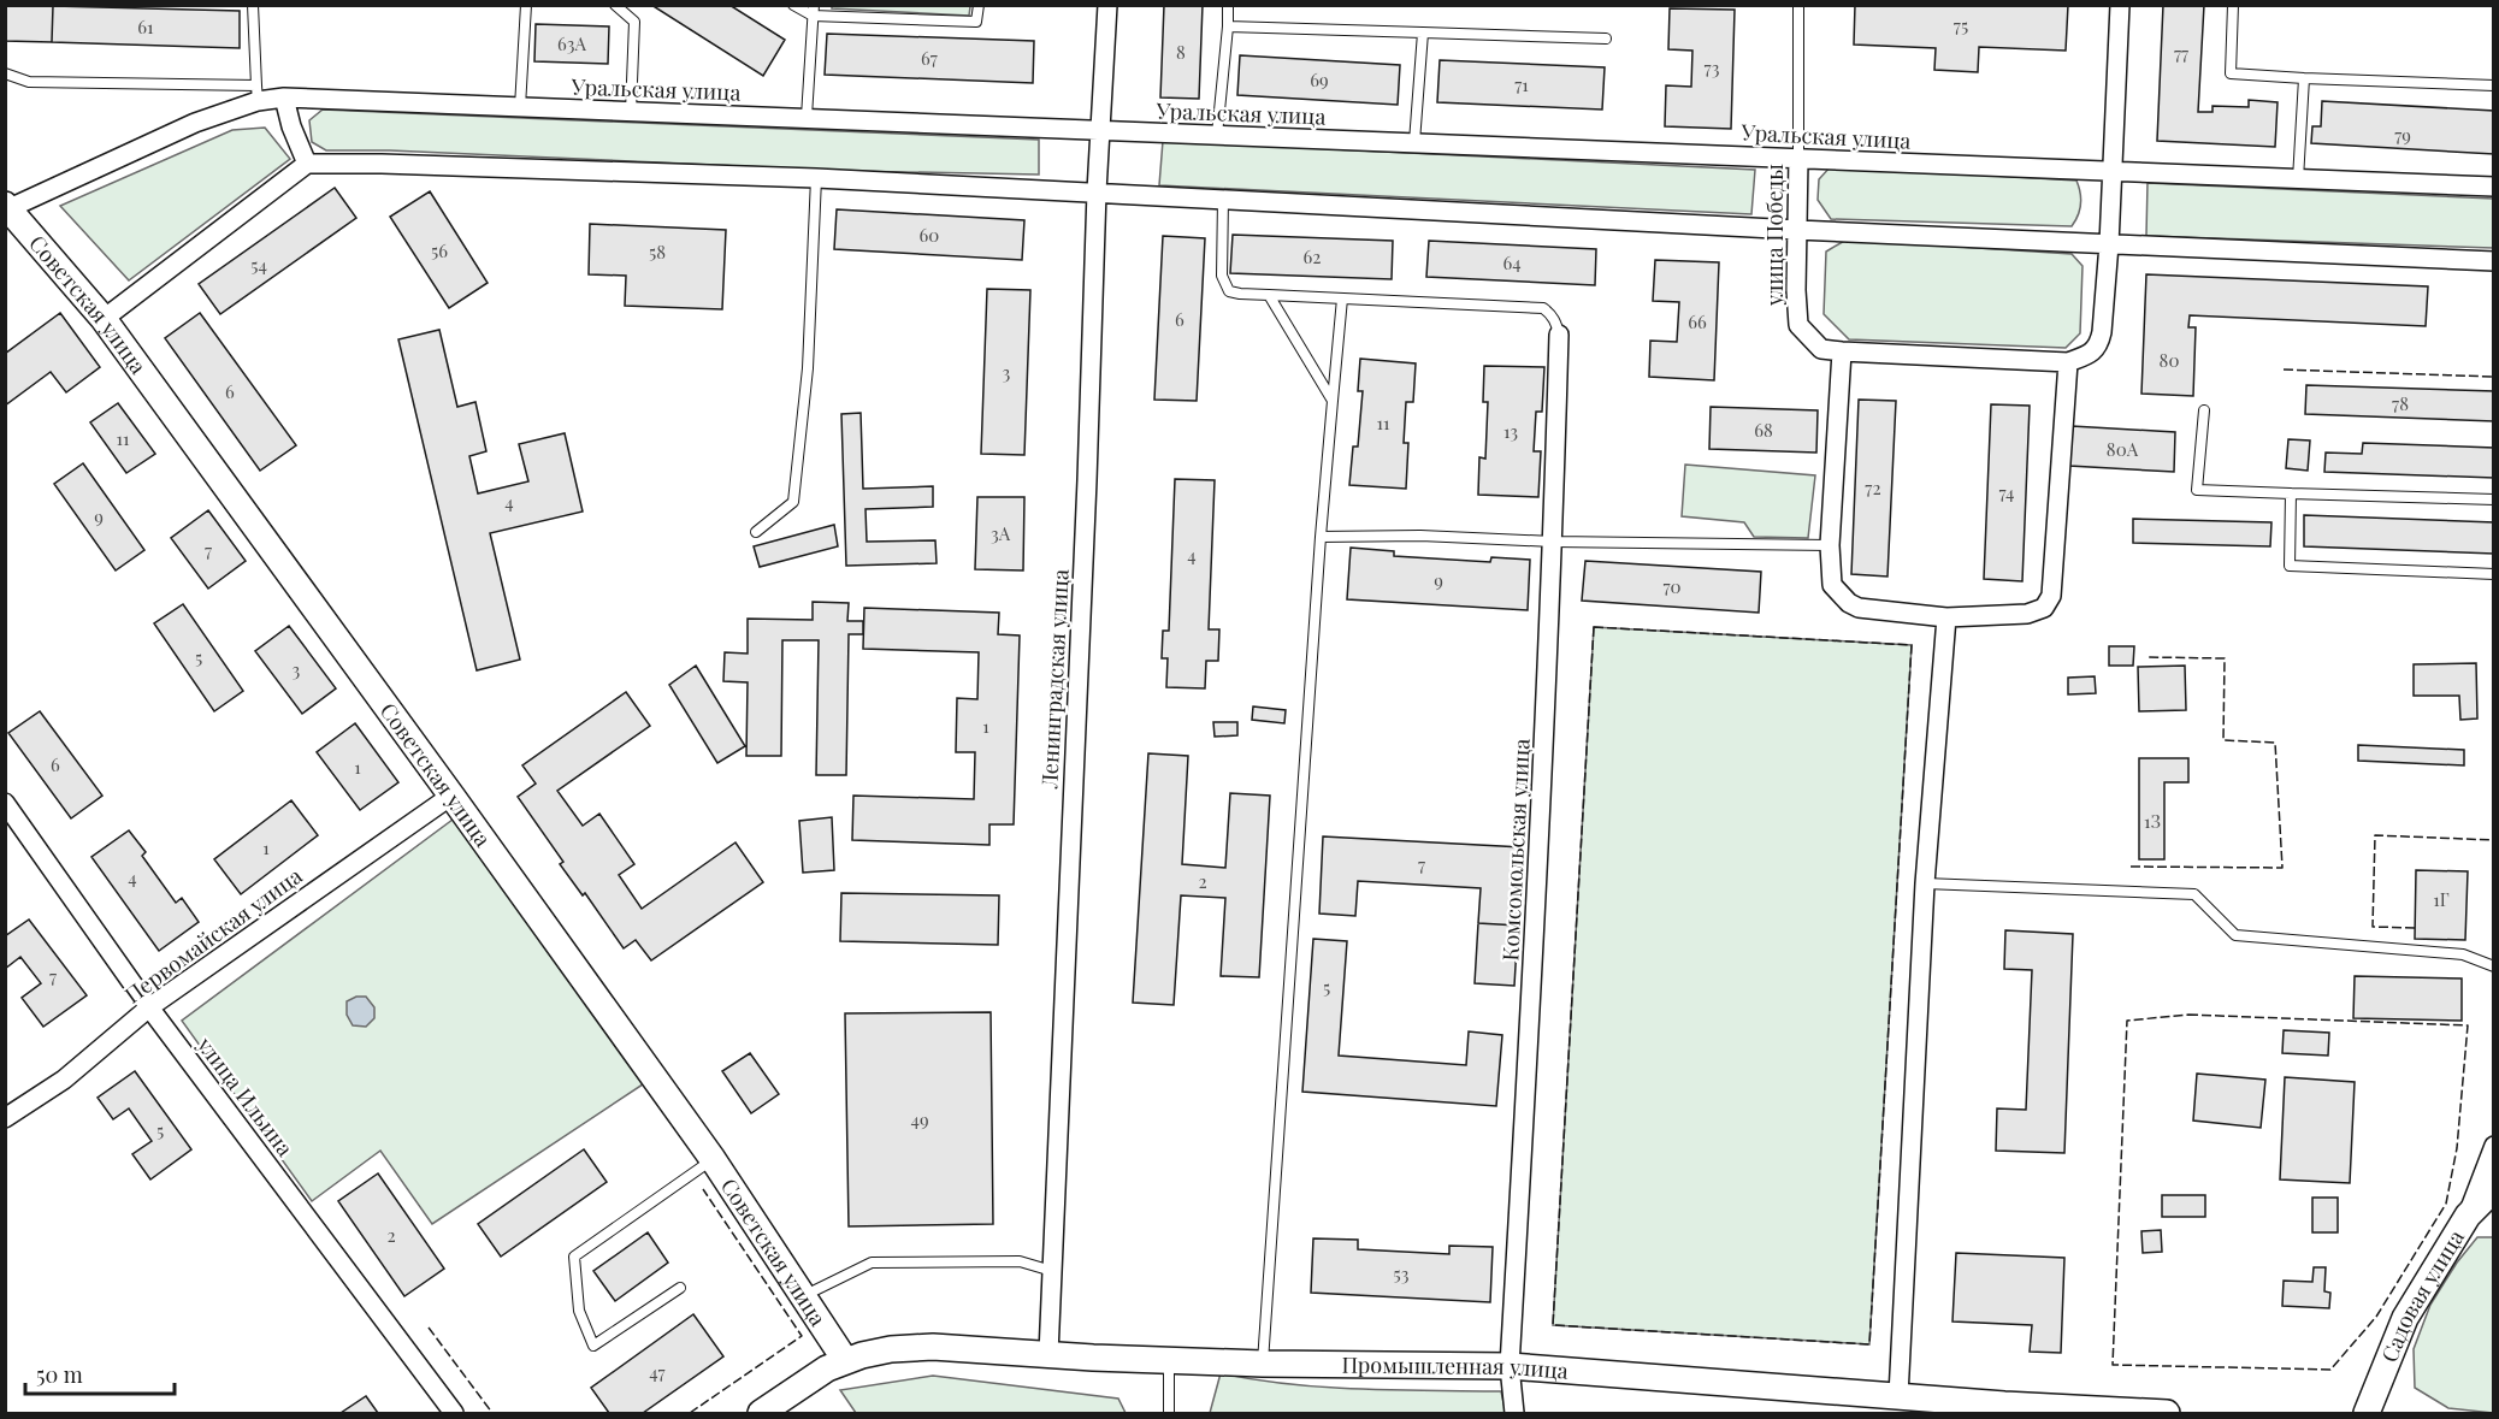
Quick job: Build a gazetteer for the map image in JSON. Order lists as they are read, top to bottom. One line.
{"streets":{"street":["Уральская улица","улица Победы","Советская улица","Ленинградская улица","Комсомольская улица","Первомайская улица","улица Ильина","Садовая улица","Промышленная улица"]},"crossings":[["Уральская улица","улица Победы"],["Уральская улица","Советская улица"],["Уральская улица","Ленинградская улица"],["Советская улица","Первомайская улица"],["Советская улица","Промышленная улица"],["Ленинградская улица","Промышленная улица"],["Комсомольская улица","Промышленная улица"],["Первомайская улица","улица Ильина"]],"house_numbers":["75","61","63А","8","77","67","73","69","71","79","60","56","58","62","64","54","6","66","80","3","6","78","11","68","13","11","80А","72","74","4","9","3А","7","4","9","70","5","3","1","6","1","1З","1","7","4","2","1Г","7","5","49","5","2","53","47"],"scale_bar":"50 m"}
